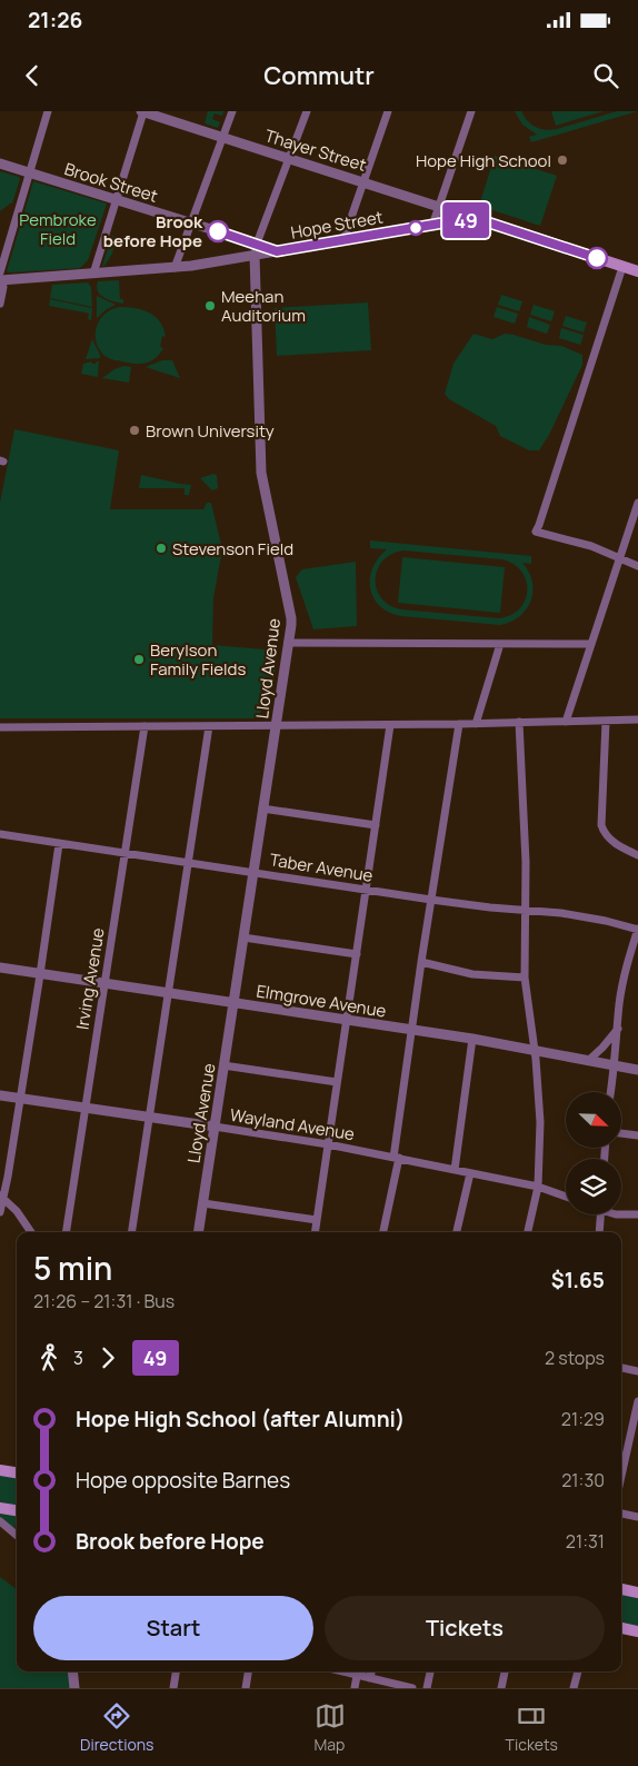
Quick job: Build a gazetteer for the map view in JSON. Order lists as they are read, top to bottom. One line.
{"streets":{"main road":["Hope Street"],"street":["Thayer Street","Brook Street","Lloyd Avenue","Taber Avenue","Irving Avenue","Elmgrove Avenue","Wayland Avenue"]},"crossings":[["Thayer Street","Hope Street"],["Thayer Street","Lloyd Avenue"],["Brook Street","Hope Street"],["Brook Street","Lloyd Avenue"],["Hope Street","Lloyd Avenue"],["Lloyd Avenue","Taber Avenue"],["Lloyd Avenue","Elmgrove Avenue"],["Lloyd Avenue","Wayland Avenue"],["Taber Avenue","Irving Avenue"],["Irving Avenue","Elmgrove Avenue"],["Irving Avenue","Wayland Avenue"]],"parks":["Pembroke Field"],"places":["Hope High School","Brook before Hope","Meehan Auditorium","Brown University","Stevenson Field","Berylson Family Fields"],"lines":["bus line 49"],"north":"bottom right","page":{"status":"21:26","header":"Commutr","on_map":"49","heading":["5 min","21:26 – 21:31 · Bus","$1.65"],"legs":["3","49","2 stops"],"list":[{"name":"Hope High School (after Alumni)","value":"21:29"},{"name":"Hope opposite Barnes","value":"21:30"},{"name":"Brook before Hope","value":"21:31"}],"buttons":["Start","Tickets"],"tabs":["Directions","Map","Tickets"]}}
